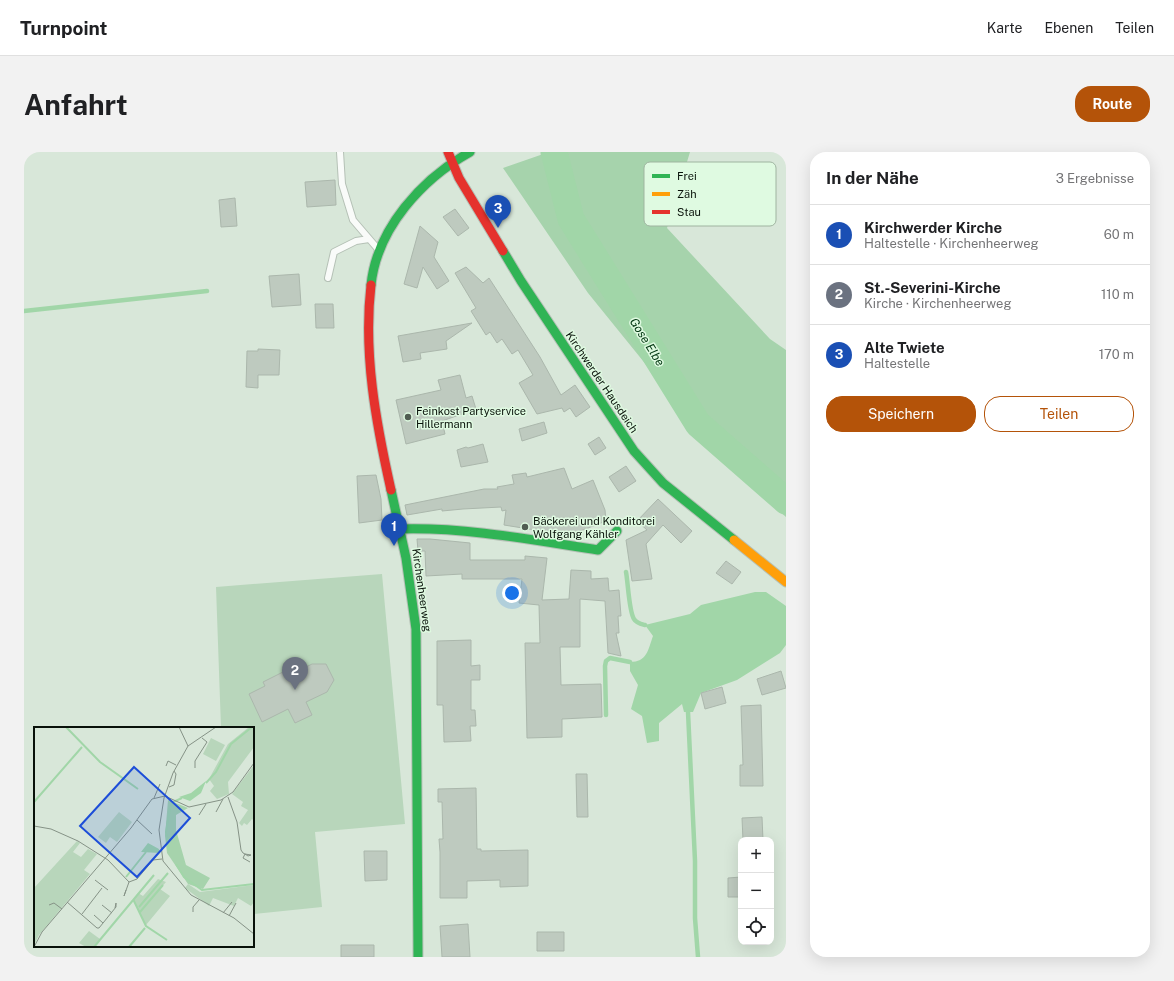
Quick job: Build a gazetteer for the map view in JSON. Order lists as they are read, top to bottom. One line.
{"streets":{"main road":["Kirchwerder Hausdeich","Kirchenheerweg"]},"crossings":[["Kirchwerder Hausdeich","Kirchenheerweg"]],"water":["Gose Elbe"],"places":["Feinkost Partyservice Hillermann","Bäckerei und Konditorei Wolfgang Kähler"],"legend":["Frei","Zäh","Stau"],"page":{"header":"Turnpoint","nav":["Karte","Ebenen","Teilen"],"buttons":["Route",["Speichern","Teilen"]],"title":"Anfahrt","heading":["In der Nähe","3 Ergebnisse"],"pins":["3","1","2"],"list":[{"mark":"1","name":"Kirchwerder Kirche","note":"Haltestelle · Kirchenheerweg","value":"60 m"},{"mark":"2","name":"St.-Severini-Kirche","note":"Kirche · Kirchenheerweg","value":"110 m"},{"mark":"3","name":"Alte Twiete","note":"Haltestelle","value":"170 m"}],"map_buttons":["+","−"]}}
